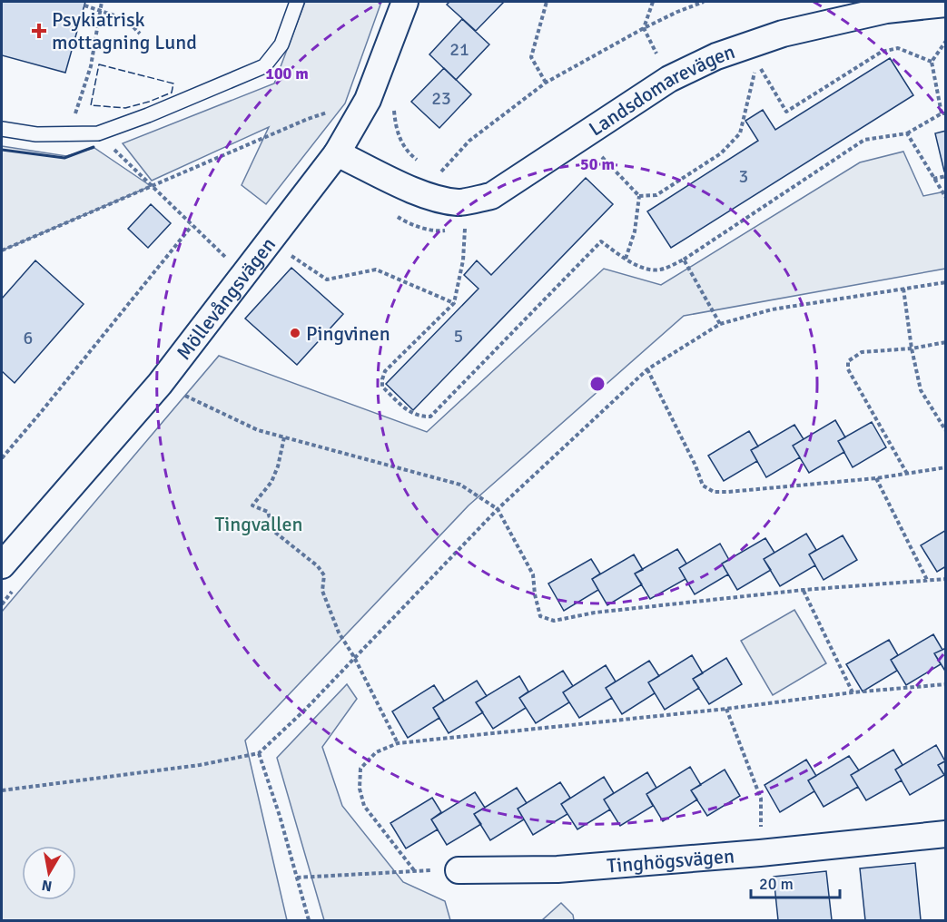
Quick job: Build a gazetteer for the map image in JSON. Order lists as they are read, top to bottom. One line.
{"streets":{"street":["Landsdomarevägen","Möllevångsvägen","Tinghögsvägen"]},"crossings":[["Landsdomarevägen","Möllevångsvägen"]],"parks":["Tingvallen"],"places":{"health":["Psykiatrisk mottagning Lund"],"other":["Pingvinen"]},"house_numbers":["21","23","3","5","6"],"scale_bar":"20 m","north":"bottom","rings":["100 m","50 m"]}
